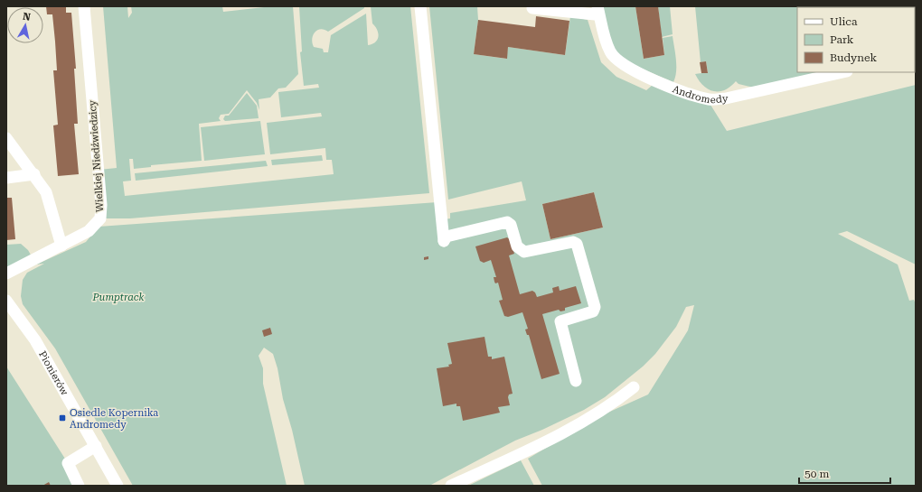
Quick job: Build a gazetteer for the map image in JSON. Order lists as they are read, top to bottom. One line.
{"streets":{"street":["Andromedy","Wielkiej Niedźwiedzicy","Pionierów"]},"parks":["Pumptrack"],"places":{"transit":["Osiedle Kopernika Andromedy"]},"legend":["Ulica","Park","Budynek"],"scale_bar":"50 m","north":"top"}
